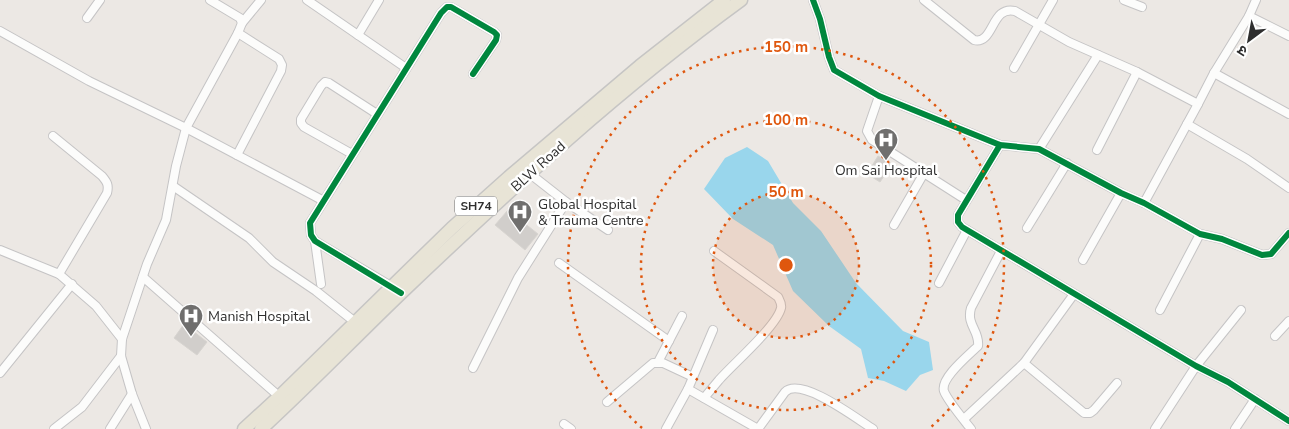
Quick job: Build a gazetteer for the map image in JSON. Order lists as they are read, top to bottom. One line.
{"streets":{"main road":["BLW Road","SH74"]},"crossings":[["BLW Road","SH74"]],"places":{"hospital":["Om Sai Hospital","Global Hospital & Trauma Centre","Manish Hospital"]},"north":"bottom left","rings":["150 m","100 m","50 m"]}
